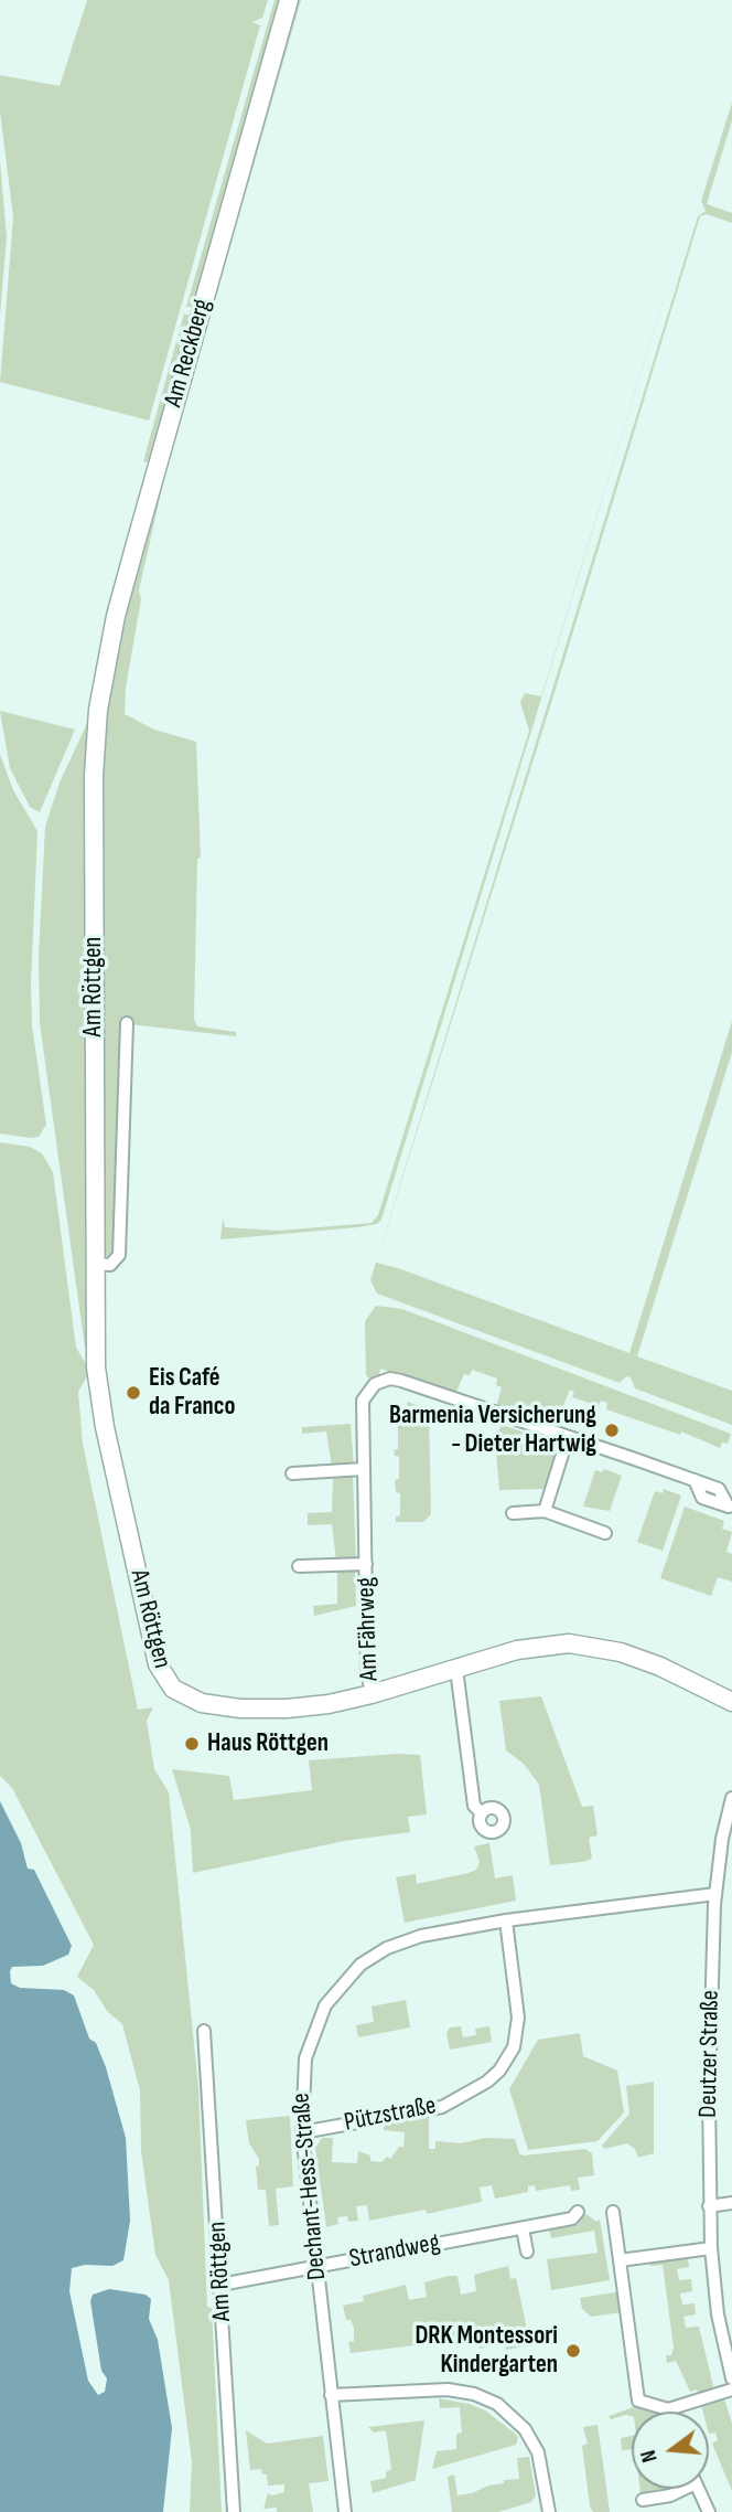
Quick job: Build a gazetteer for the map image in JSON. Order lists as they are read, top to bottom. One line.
{"streets":{"street":["Am Reckberg","Am Röttgen","Am Fährweg","Deutzer Straße","Pützstraße","Dechant-Hess-Straße","Strandweg"]},"crossings":[["Am Reckberg","Am Röttgen"],["Am Röttgen","Am Fährweg"],["Am Röttgen","Strandweg"],["Deutzer Straße","Dechant-Hess-Straße"],["Pützstraße","Dechant-Hess-Straße"],["Dechant-Hess-Straße","Strandweg"]],"places":["Eis Café da Franco","Barmenia Versicherung - Dieter Hartwig","Haus Röttgen","DRK Montessori Kindergarten"],"north":"left"}
